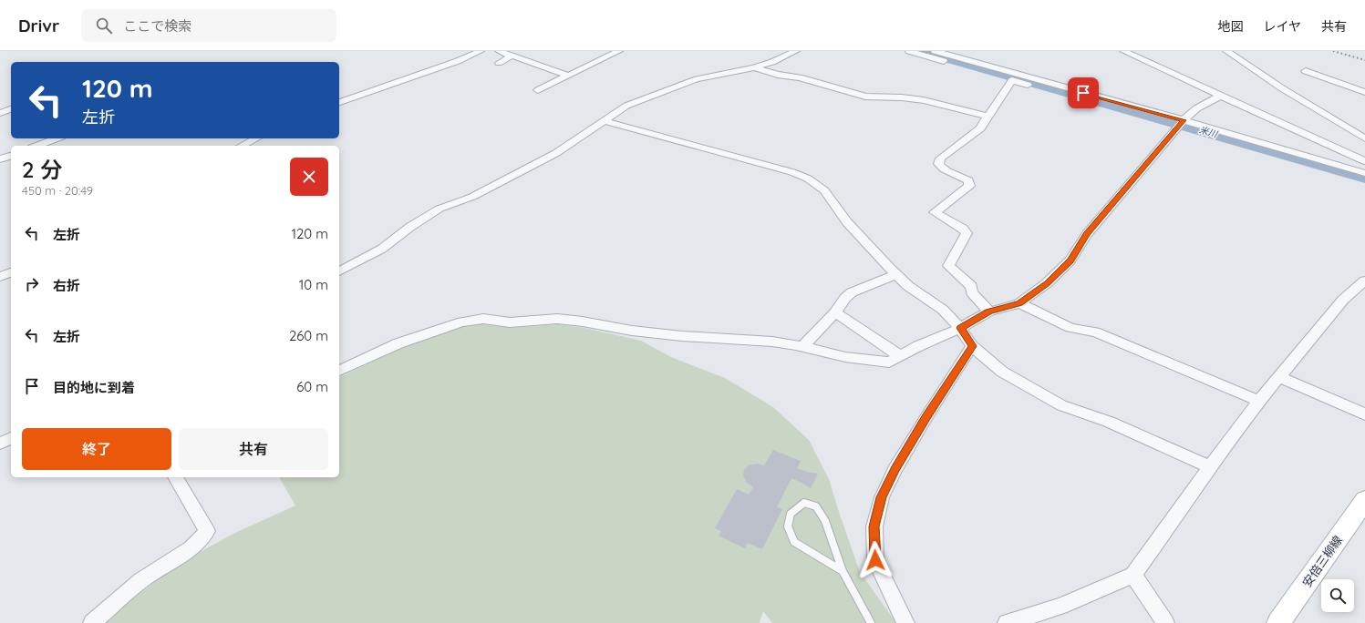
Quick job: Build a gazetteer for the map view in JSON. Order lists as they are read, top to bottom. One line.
{"streets":{"street":["安倍三柳線"]},"water":["米川"],"page":{"header":"Drivr","search":"ここで検索","nav":["地図","レイヤ","共有"],"turn":["120 m","左折"],"heading":["2 分","450 m · 20:49"],"list":[{"name":"左折","value":"120 m"},{"name":"右折","value":"10 m"},{"name":"左折","value":"260 m"},{"name":"目的地に到着","value":"60 m"}],"buttons":["終了","共有"]}}
